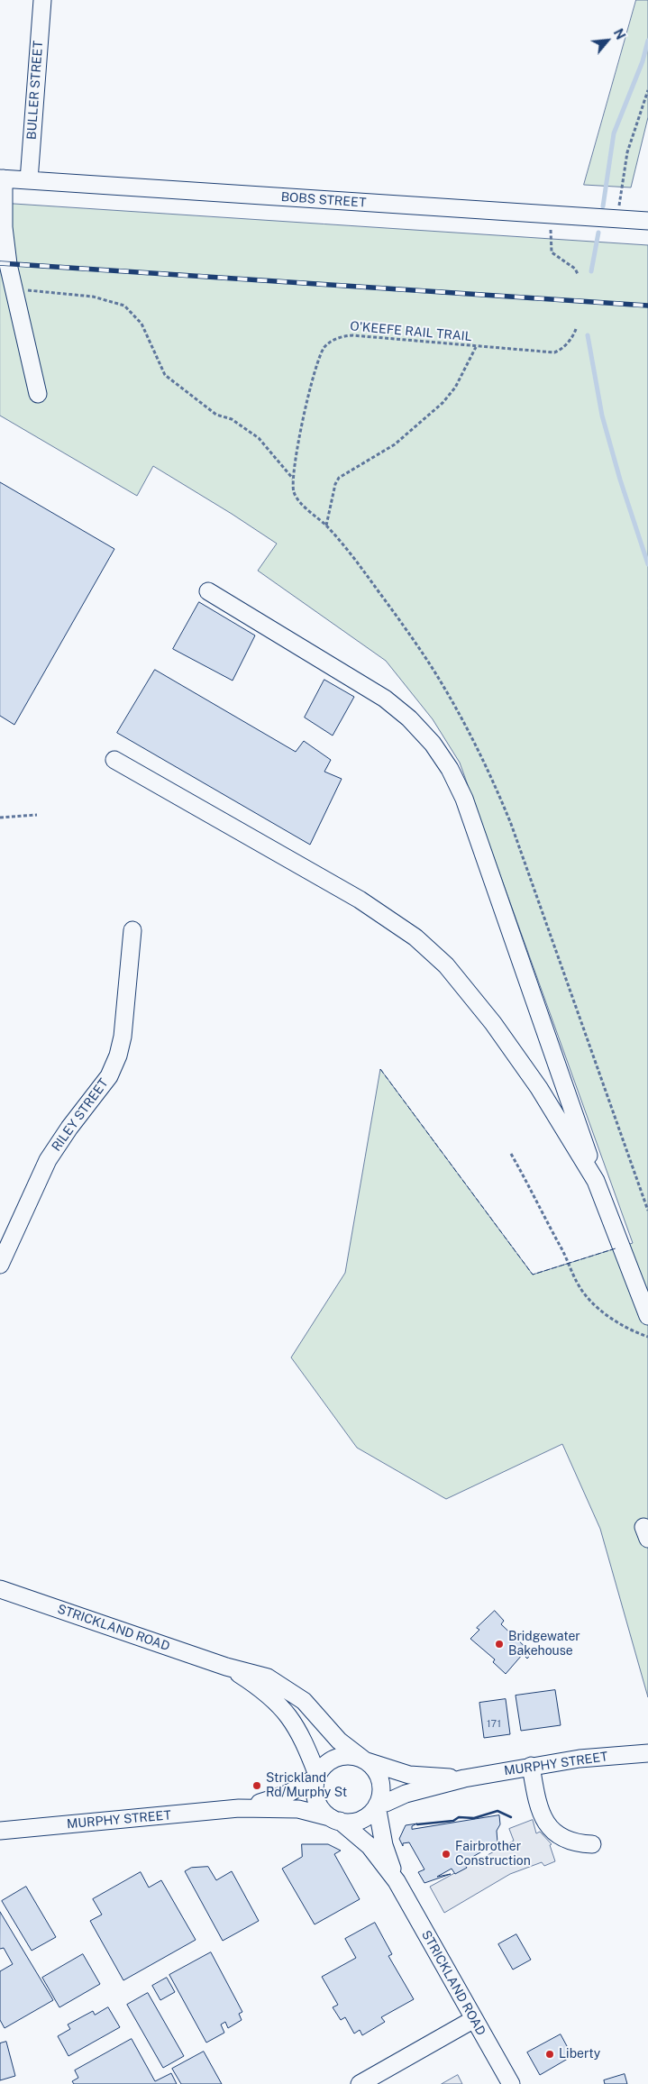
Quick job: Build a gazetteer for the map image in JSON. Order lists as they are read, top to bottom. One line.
{"streets":{"street":["BULLER STREET","BOBS STREET","RILEY STREET","STRICKLAND ROAD","MURPHY STREET"],"path":["O'KEEFE RAIL TRAIL"]},"crossings":[["BULLER STREET","BOBS STREET"],["STRICKLAND ROAD","MURPHY STREET"]],"places":["Bridgewater Bakehouse","Strickland Rd/Murphy St","Fairbrother Construction","Liberty"],"house_numbers":["171"],"north":"top right"}
